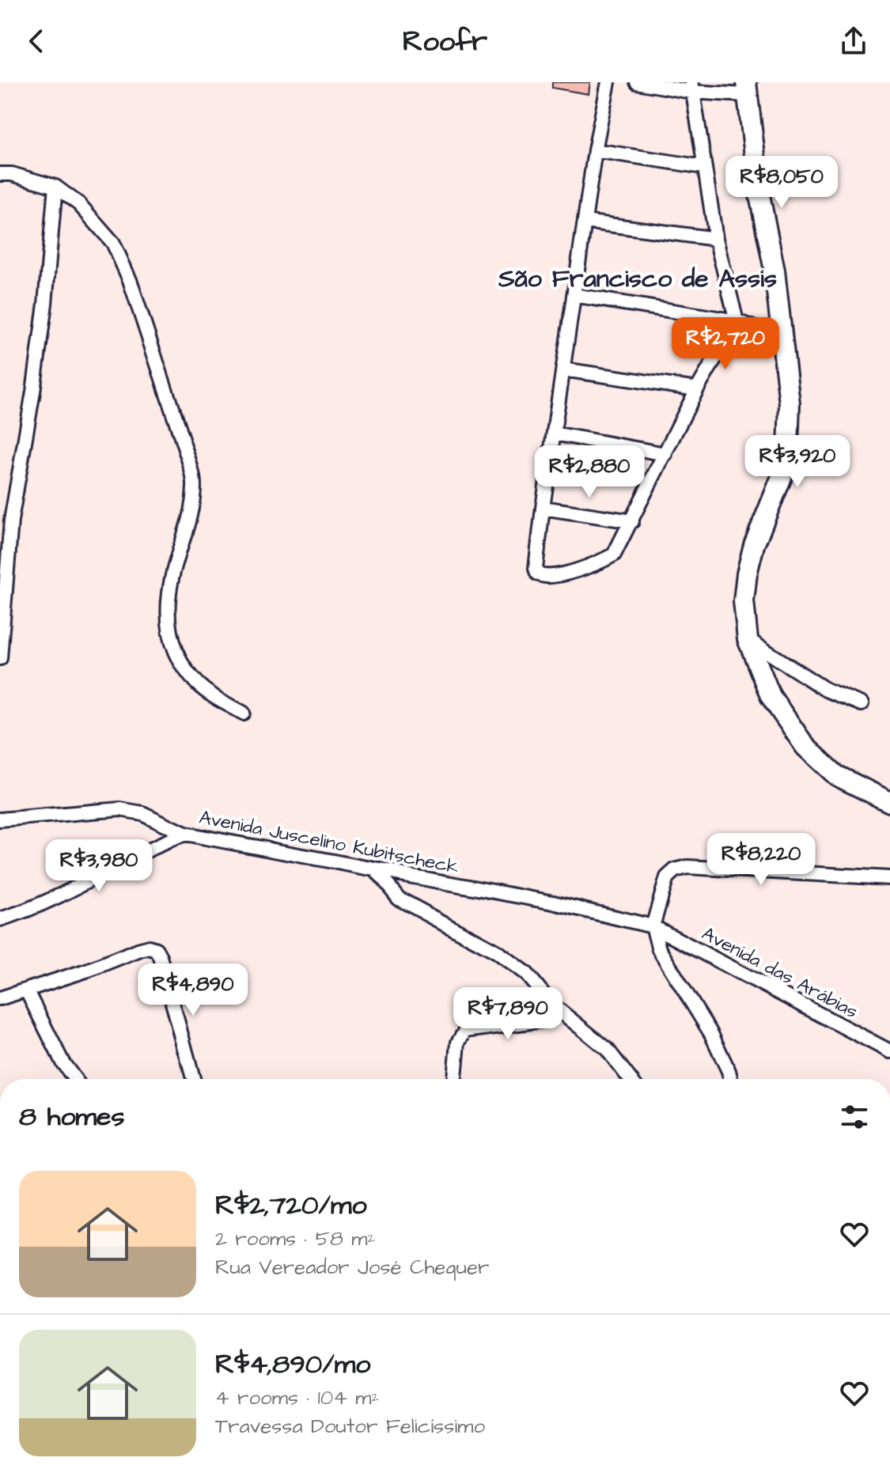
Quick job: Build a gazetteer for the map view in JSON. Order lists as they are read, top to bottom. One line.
{"streets":{"street":["Avenida Juscelino Kubitscheck","Avenida das Arábias"]},"crossings":[["Avenida Juscelino Kubitscheck","Avenida das Arábias"]],"districts":["São Francisco de Assis"],"page":{"header":"Roofr","price":["R$8,050","R$2,720","R$3,920","R$2,880","R$8,220","R$3,980","R$4,890","R$7,890"],"heading":"8 homes","list":[{"name":"R$2,720/mo","note":"2 rooms · 58 m² · Rua Vereador José Chequer"},{"name":"R$4,890/mo","note":"4 rooms · 104 m² · Travessa Doutor Felicíssimo"}]}}
